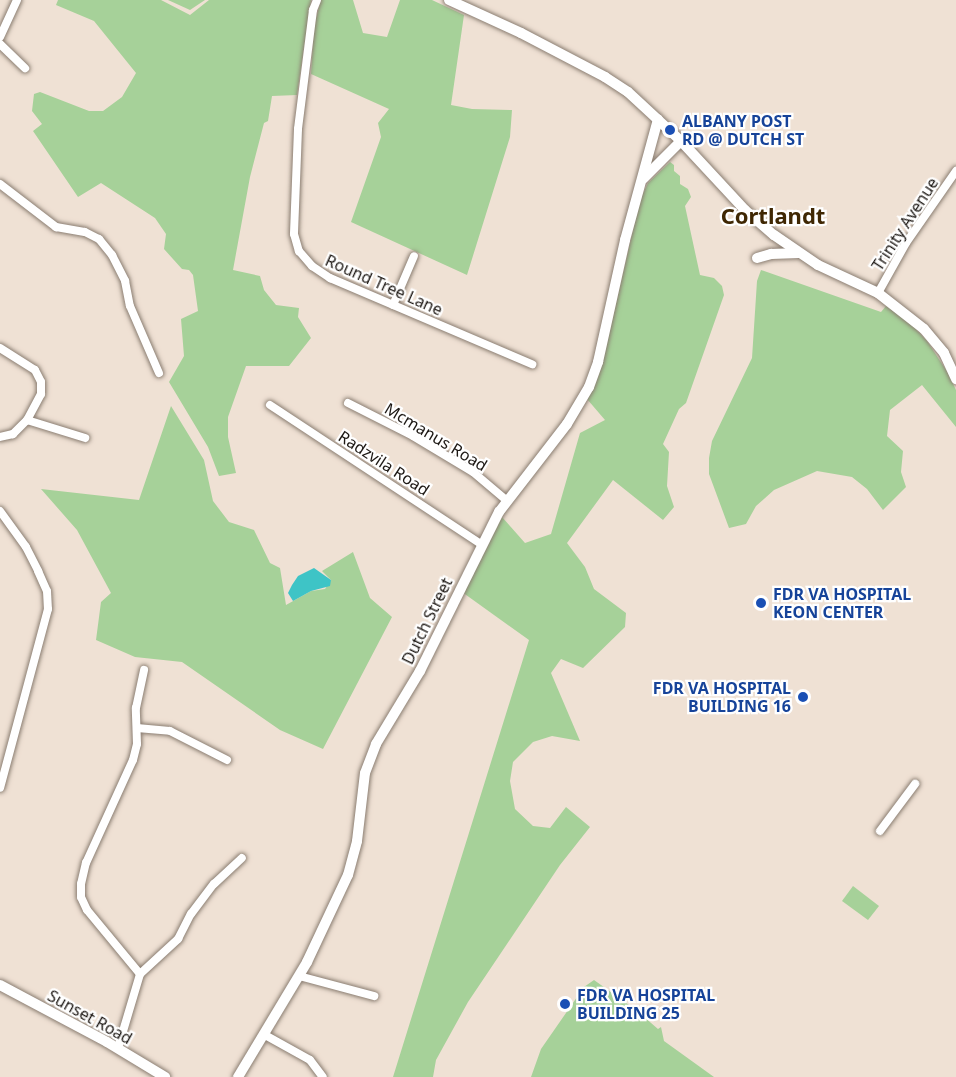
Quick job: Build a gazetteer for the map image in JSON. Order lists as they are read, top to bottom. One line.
{"streets":{"street":["Trinity Avenue","Round Tree Lane","Mcmanus Road","Radzvila Road","Dutch Street","Sunset Road"]},"crossings":[["Mcmanus Road","Dutch Street"],["Radzvila Road","Dutch Street"]],"districts":["Cortlandt"],"places":["ALBANY POST RD @ DUTCH ST","FDR VA HOSPITAL KEON CENTER","FDR VA HOSPITAL BUILDING 16","FDR VA HOSPITAL BUILDING 25"]}
